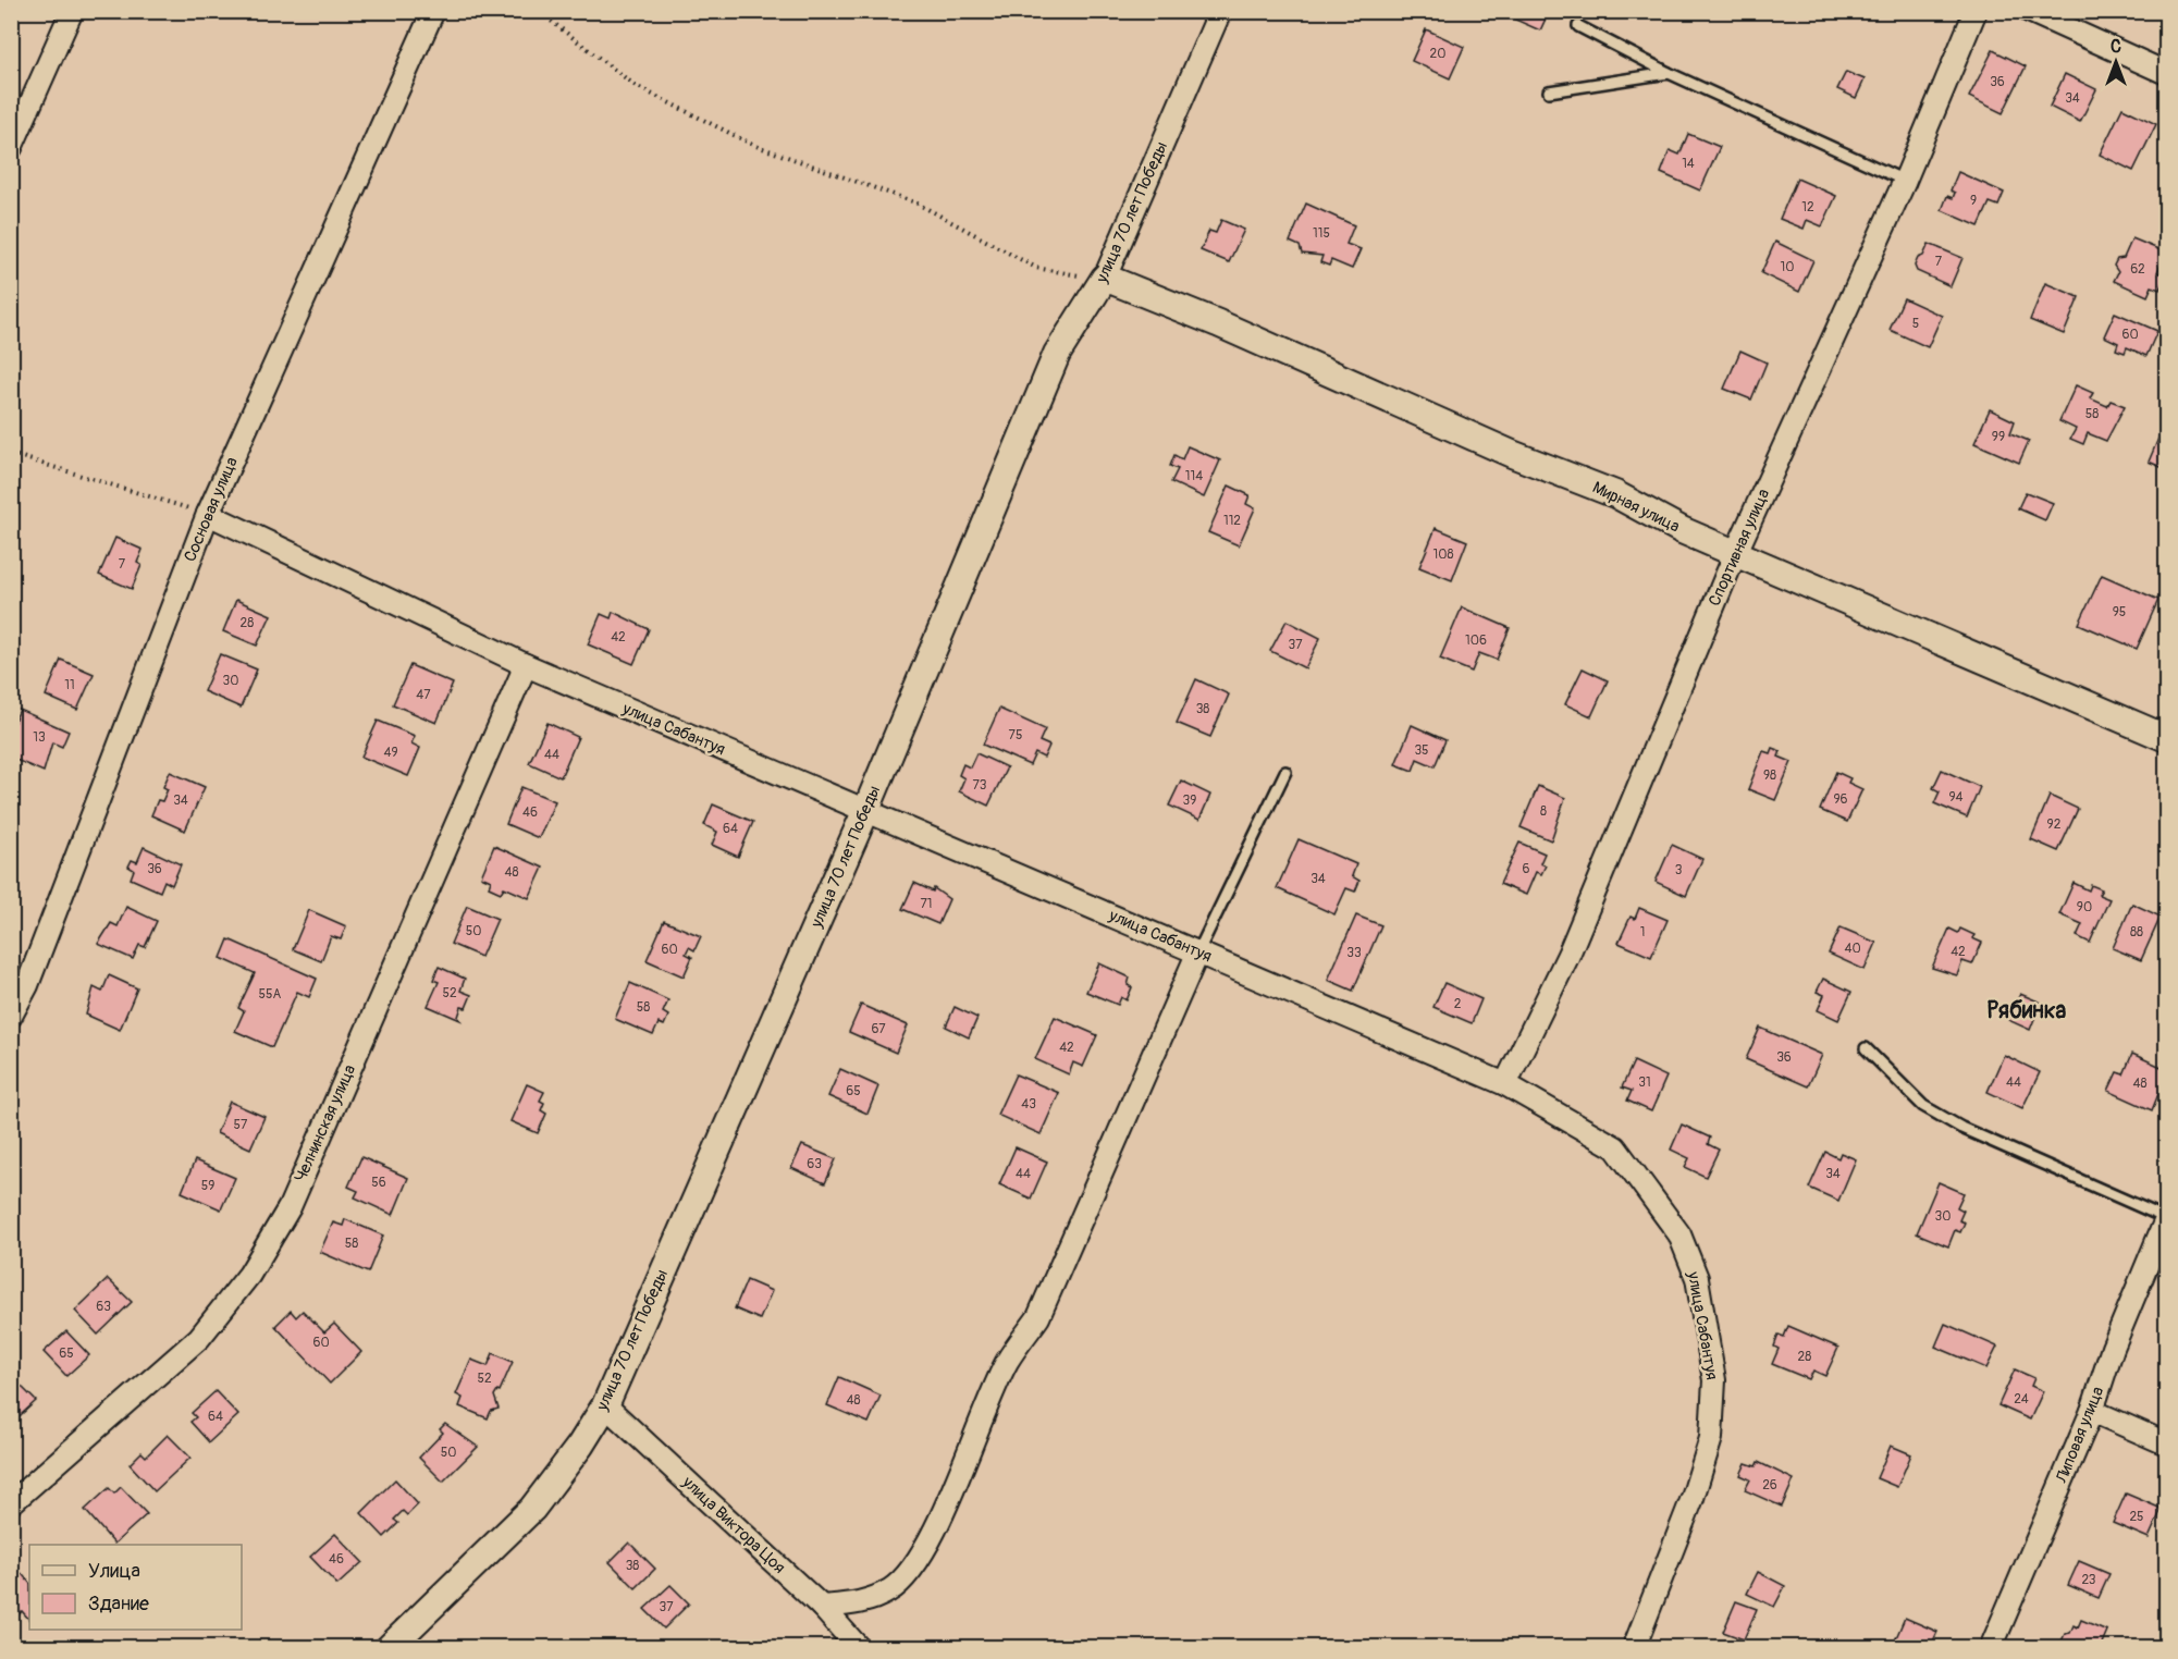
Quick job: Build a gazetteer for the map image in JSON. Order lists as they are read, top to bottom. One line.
{"streets":{"street":["улица 70 лет Победы","Мирная улица","Сосновая улица","Спортивная улица","улица Сабантуя","Челнинская улица","Липовая улица","улица Виктора Цоя"]},"crossings":[["улица 70 лет Победы","Мирная улица"],["улица 70 лет Победы","улица Сабантуя"],["улица 70 лет Победы","улица Виктора Цоя"],["Мирная улица","Спортивная улица"],["Сосновая улица","улица Сабантуя"],["Спортивная улица","улица Сабантуя"],["улица Сабантуя","Челнинская улица"]],"districts":["Рябинка"],"house_numbers":["20","36","34","14","9","12","115","7","10","62","5","60","58","99","114","112","108","7","95","28","42","106","37","30","11","47","38","75","13","35","49","44","98","73","94","96","34","39","8","46","92","64","36","6","3","48","34","71","90","50","1","88","40","60","42","33","52","55А","2","58","67","42","36","31","44","48","65","43","57","63","44","34","56","59","30","58","63","60","65","28","52","24","48","64","50","26","25","46","38","23","37"],"legend":["Улица","Здание"],"north":"top"}
